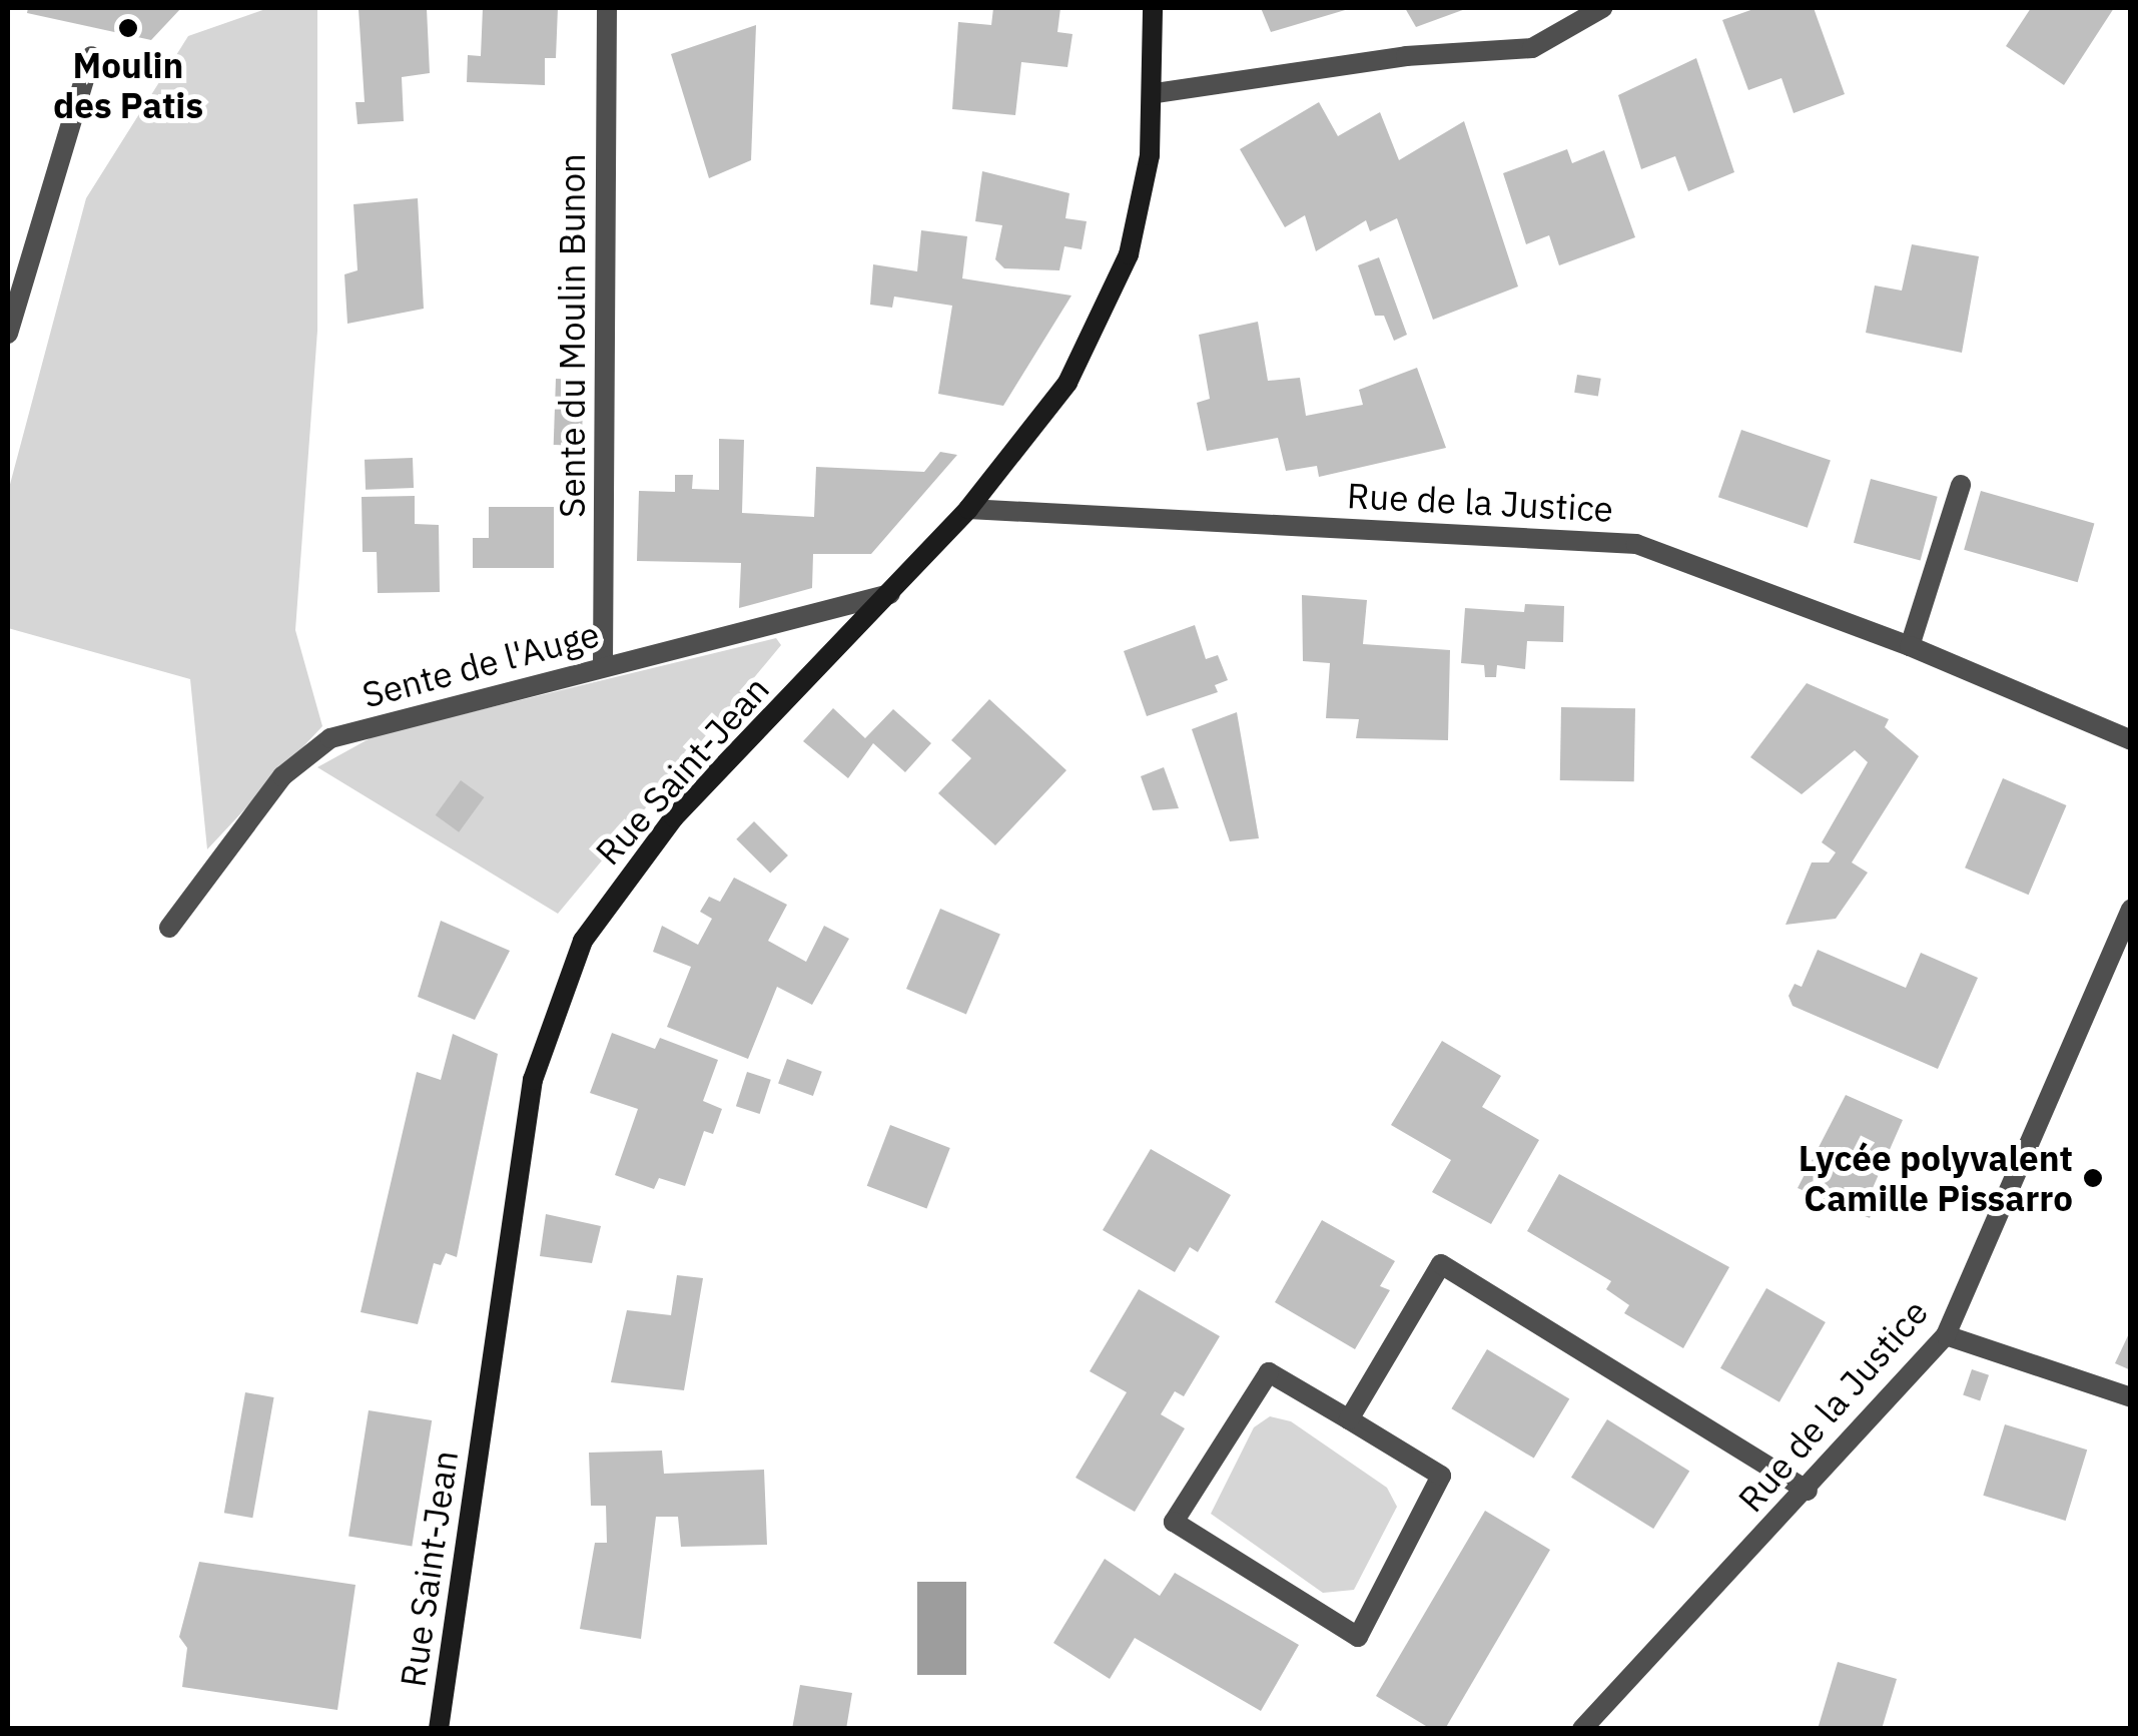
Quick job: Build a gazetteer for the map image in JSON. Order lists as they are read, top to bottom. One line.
{"streets":{"street":["Sente du Moulin Bunon","Rue de la Justice","Sente de l'Auge","Rue Saint-Jean"]},"crossings":[["Sente du Moulin Bunon","Sente de l'Auge"],["Rue de la Justice","Rue Saint-Jean"],["Sente de l'Auge","Rue Saint-Jean"]],"places":["Moulin des Patis","Lycée polyvalent Camille Pissarro"]}
